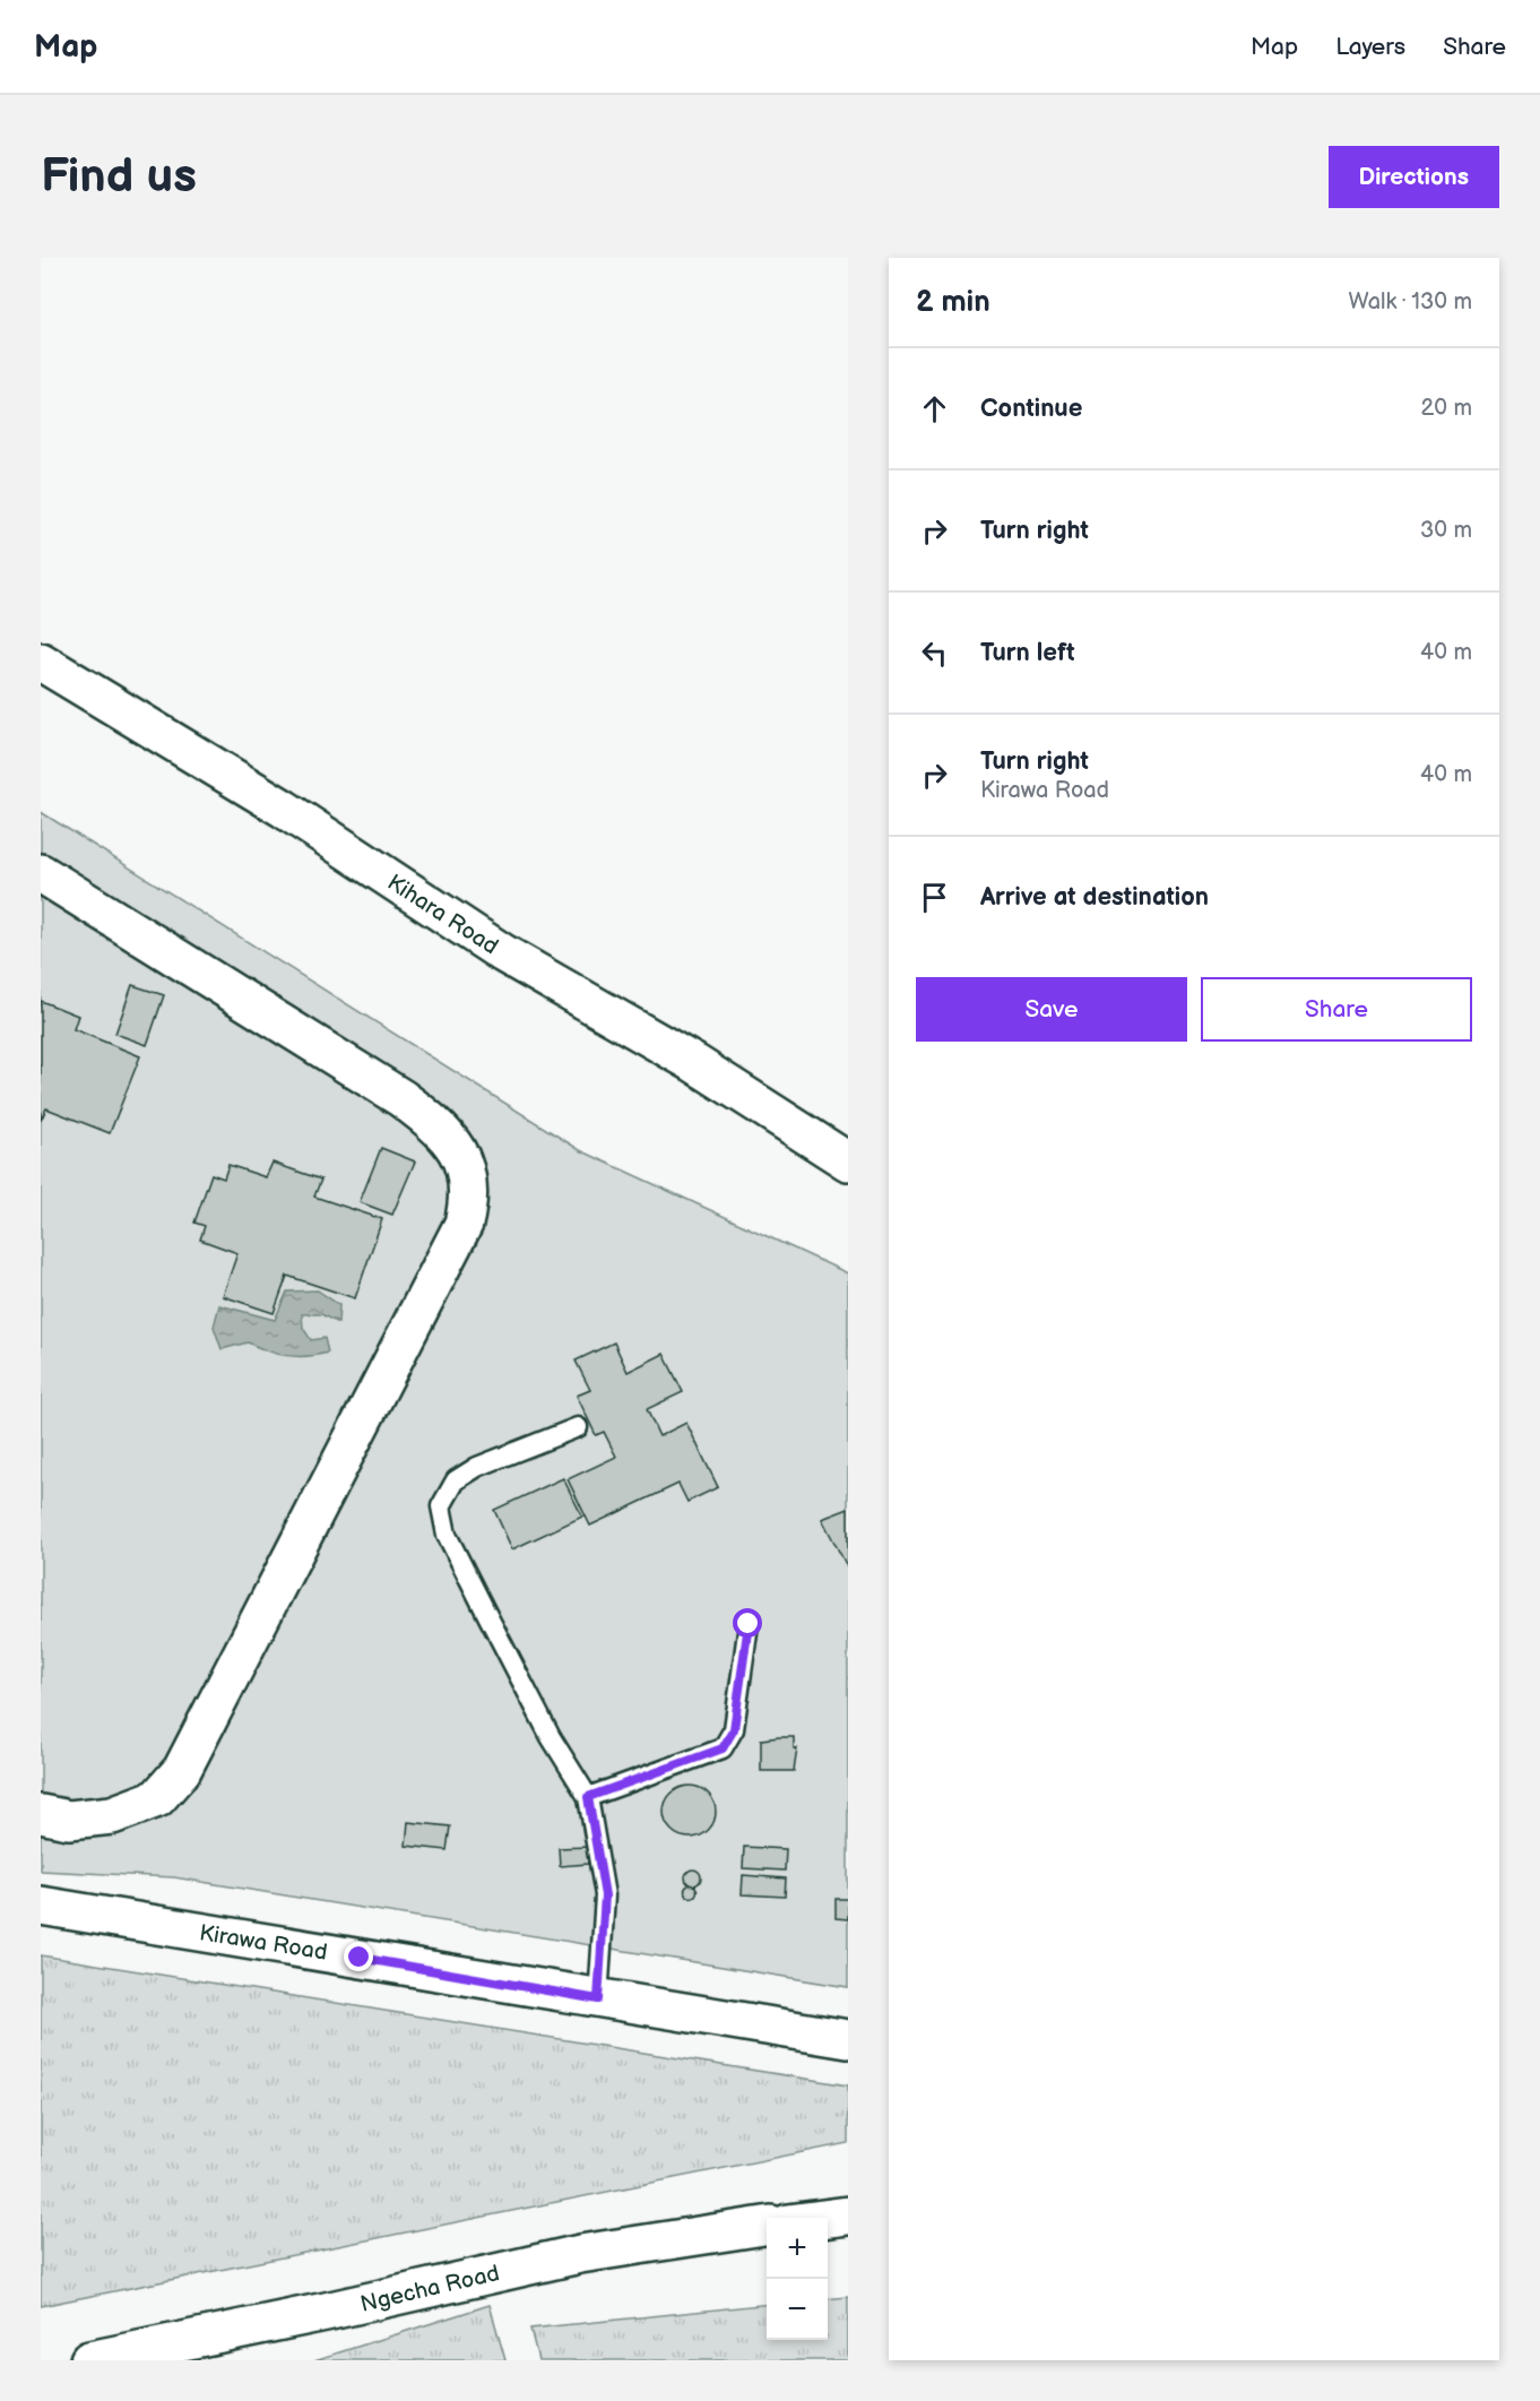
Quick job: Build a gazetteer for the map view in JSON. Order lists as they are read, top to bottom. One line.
{"streets":{"street":["Kihara Road","Kirawa Road","Ngecha Road"]},"page":{"header":"Map","nav":["Map","Layers","Share"],"buttons":["Directions",["Save","Share"]],"title":"Find us","heading":["2 min","Walk · 130 m"],"list":[["Continue","20 m"],["Turn right","30 m"],["Turn left","40 m"],["Turn right","Kirawa Road","40 m"],"Arrive at destination"],"map_buttons":["+","−"]}}
